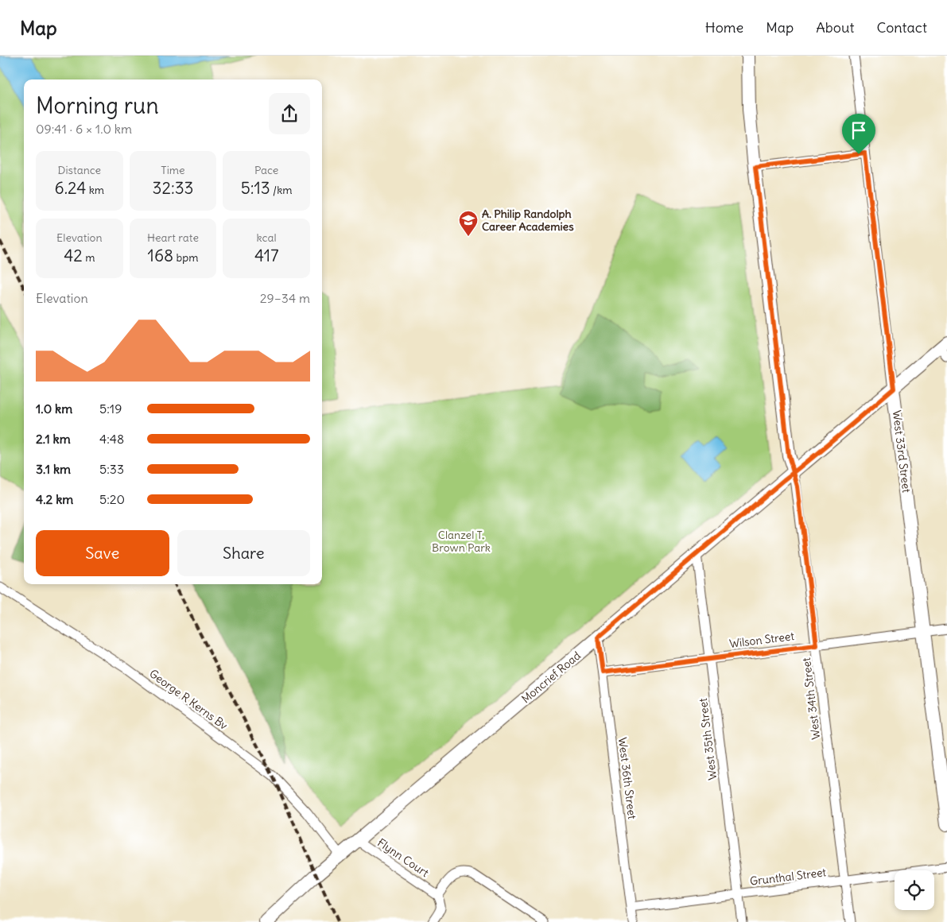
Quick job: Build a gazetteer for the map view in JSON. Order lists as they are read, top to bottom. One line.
{"streets":{"main road":["West 33rd Street","Moncrief Road"],"street":["Wilson Street","West 34th Street","George R Kerns Bv","West 35th Street","West 36th Street","Flynn Court","Grunthal Street"]},"crossings":[["West 33rd Street","Wilson Street"],["West 33rd Street","Moncrief Road"],["Wilson Street","West 34th Street"],["Wilson Street","West 35th Street"],["Wilson Street","West 36th Street"],["Moncrief Road","West 34th Street"],["Moncrief Road","George R Kerns Bv"],["Moncrief Road","West 35th Street"],["Moncrief Road","West 36th Street"],["Moncrief Road","Flynn Court"],["West 34th Street","Grunthal Street"],["West 35th Street","Grunthal Street"],["West 36th Street","Grunthal Street"]],"parks":["Clanzel T. Brown Park"],"places":{"school or university":["A. Philip Randolph Career Academies"]},"page":{"header":"Map","nav":["Home","Map","About","Contact"],"heading":["Morning run","09:41 · 6 × 1.0 km"],"stats":[["Distance","6.24 km"],["Time","32:33"],["Pace","5:13 /km"],["Elevation","42 m"],["Heart rate","168 bpm"],["kcal","417"]],"chart":["Elevation","29–34 m"],"list":[{"name":"1.0 km","note":"5:19"},{"name":"2.1 km","note":"4:48"},{"name":"3.1 km","note":"5:33"},{"name":"4.2 km","note":"5:20"}],"buttons":["Save","Share"]}}
